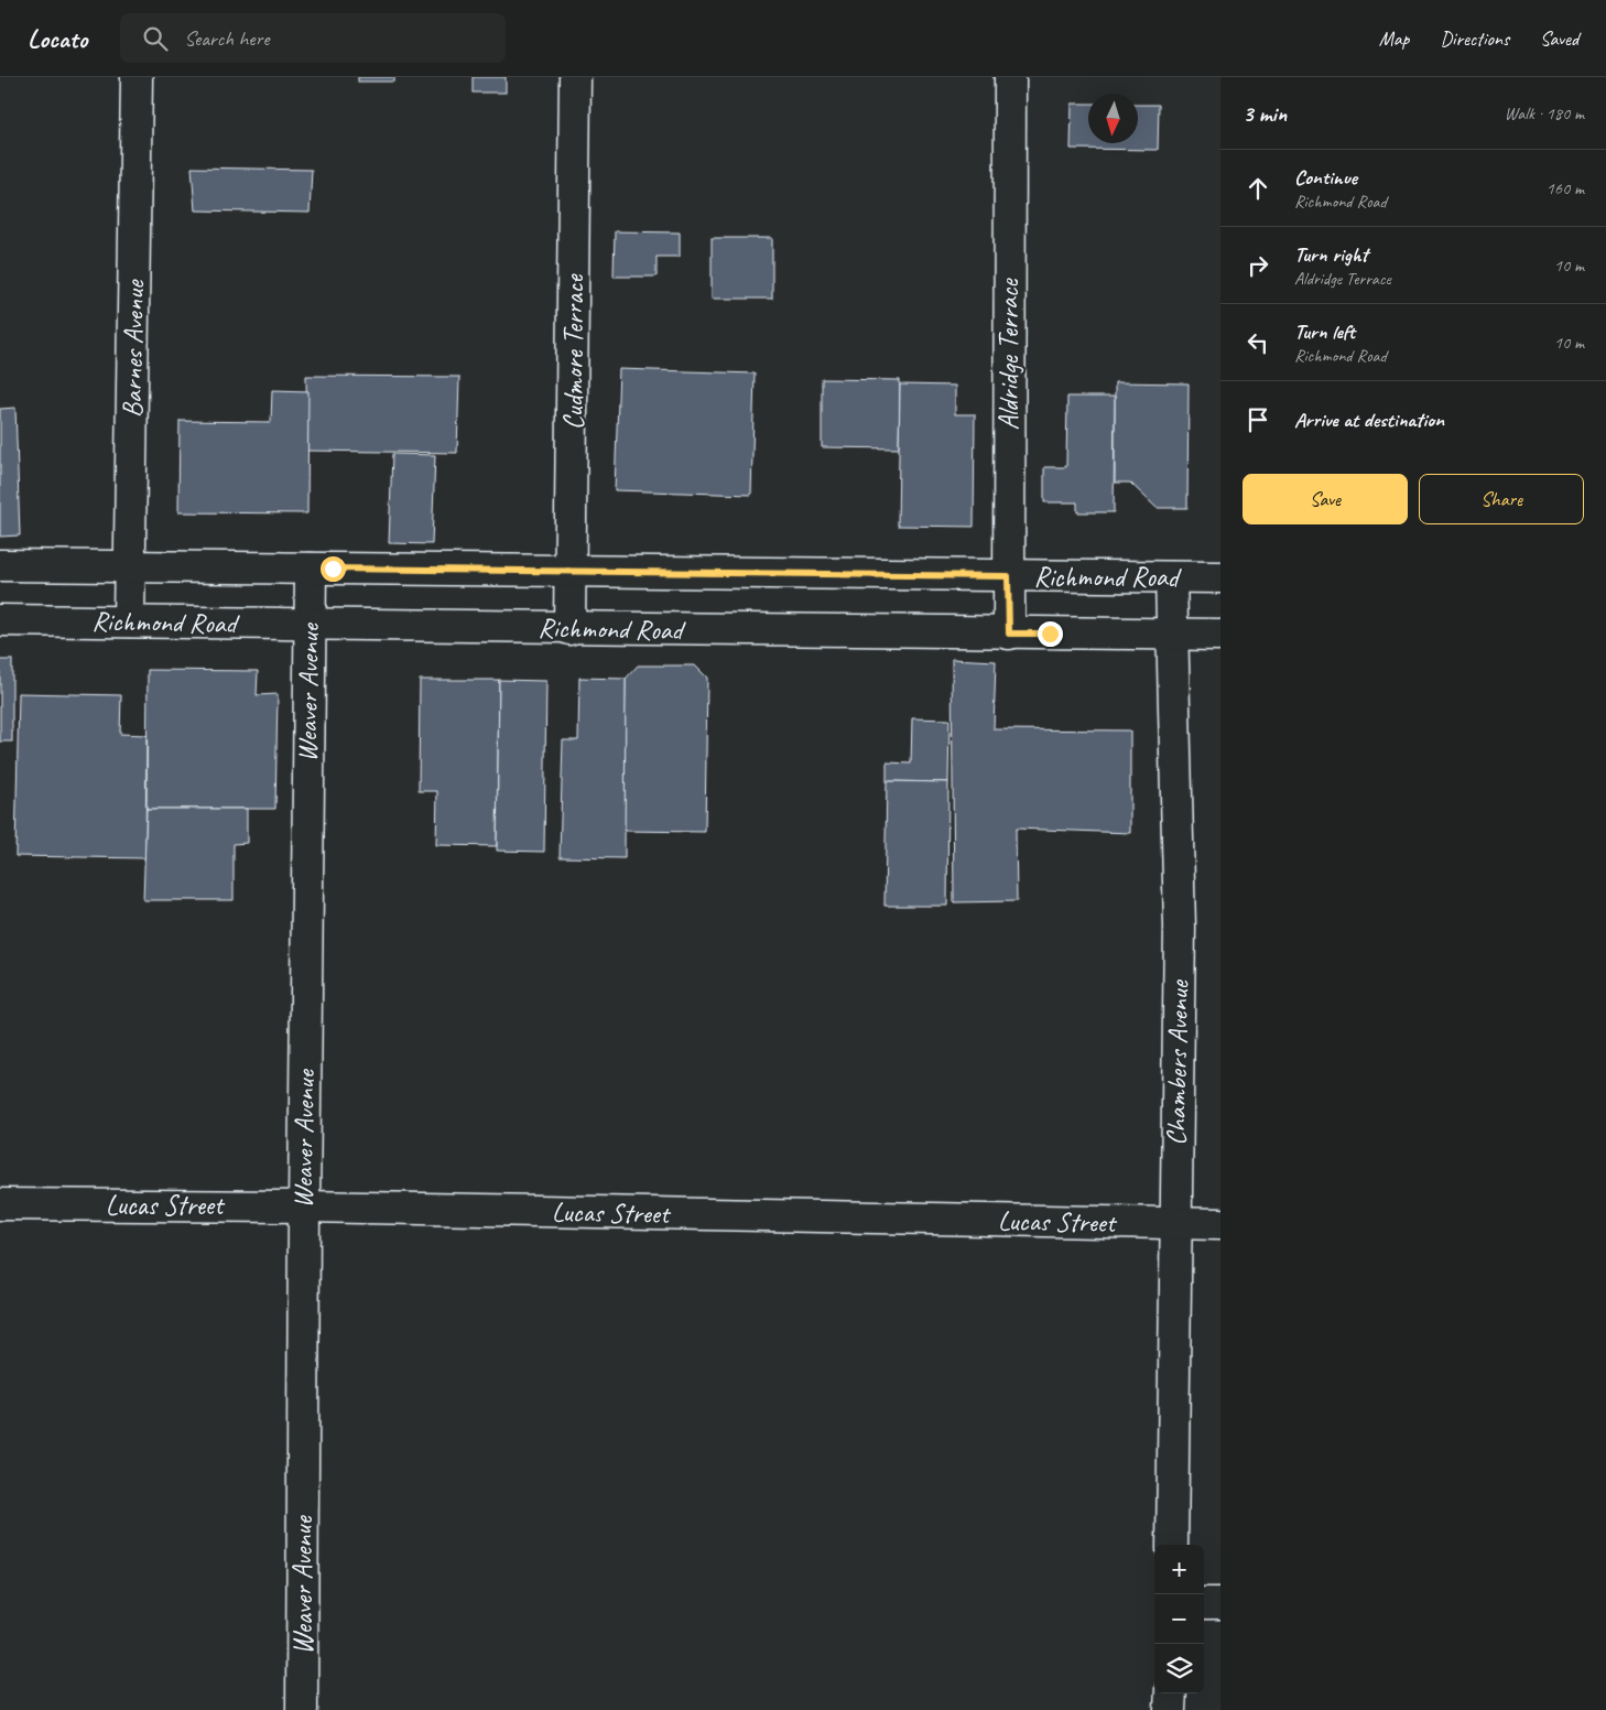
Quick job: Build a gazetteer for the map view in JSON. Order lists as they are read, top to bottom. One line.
{"streets":{"street":["Barnes Avenue","Cudmore Terrace","Aldridge Terrace","Richmond Road","Weaver Avenue","Chambers Avenue","Lucas Street"]},"crossings":[["Barnes Avenue","Richmond Road"],["Cudmore Terrace","Richmond Road"],["Aldridge Terrace","Richmond Road"],["Richmond Road","Weaver Avenue"],["Richmond Road","Chambers Avenue"],["Weaver Avenue","Lucas Street"],["Chambers Avenue","Lucas Street"]],"north":"bottom","page":{"header":"Locato","search":"Search here","nav":["Map","Directions","Saved"],"heading":["3 min","Walk · 180 m"],"list":[["Continue","Richmond Road","160 m"],["Turn right","Aldridge Terrace","10 m"],["Turn left","Richmond Road","10 m"],"Arrive at destination"],"buttons":["Save","Share"],"map_buttons":["+","−"]}}
